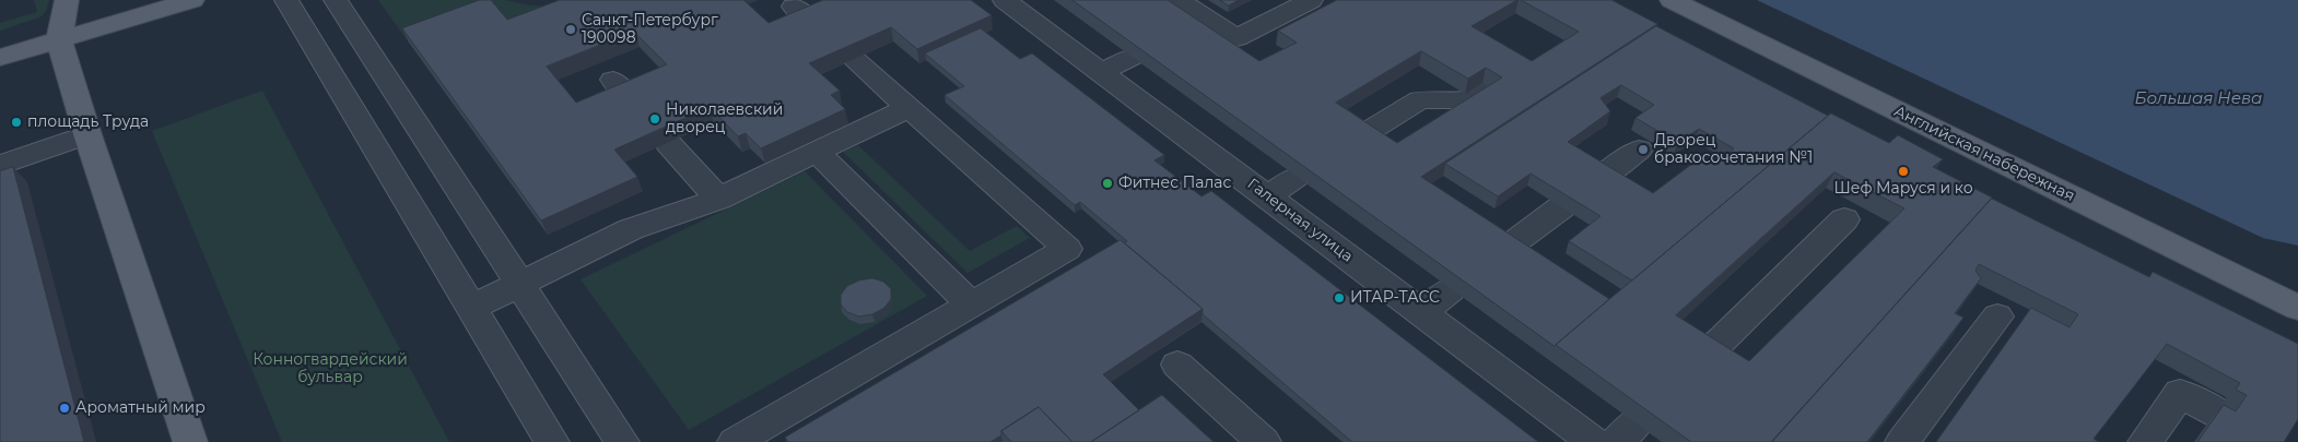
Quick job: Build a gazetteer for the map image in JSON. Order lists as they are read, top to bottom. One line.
{"streets":{"main road":["Английская набережная"],"street":["Галерная улица"]},"water":["Большая Нева"],"parks":["Конногвардейский бульвар"],"places":["Санкт-Петербург 190098","Николаевский дворец","площадь Труда","Дворец бракосочетания №1","Шеф Маруся и ко","Фитнес Палас","ИТАР-ТАСС","Ароматный мир"]}
